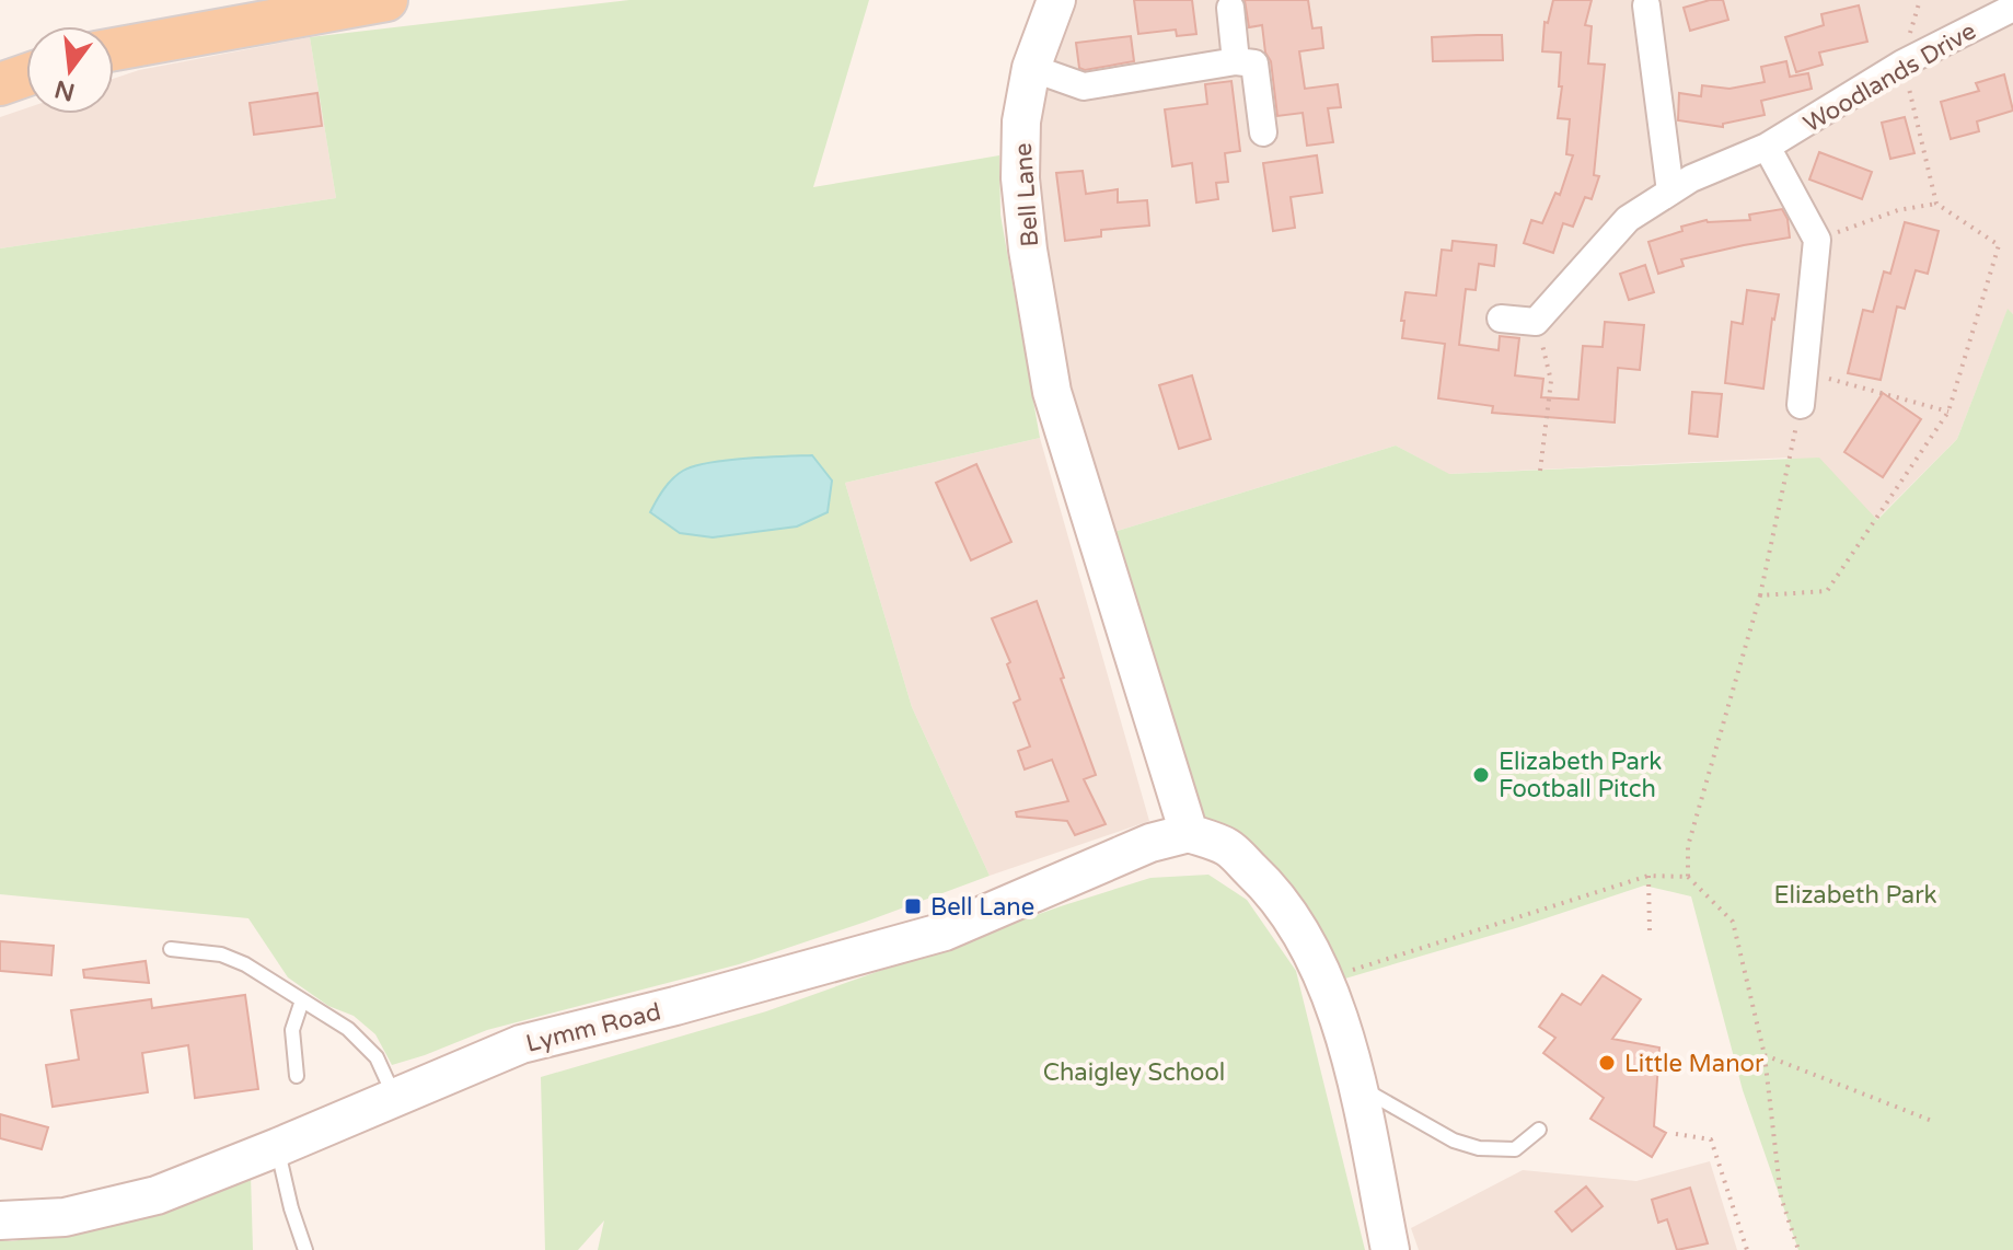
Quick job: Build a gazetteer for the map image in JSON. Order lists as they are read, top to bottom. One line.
{"streets":{"main road":["Bell Lane","Lymm Road"],"street":["Woodlands Drive"]},"crossings":[["Bell Lane","Lymm Road"]],"parks":["Elizabeth Park","Chaigley School"],"places":{"other":["Elizabeth Park Football Pitch","Little Manor"],"transit":["Bell Lane"]},"north":"bottom"}
